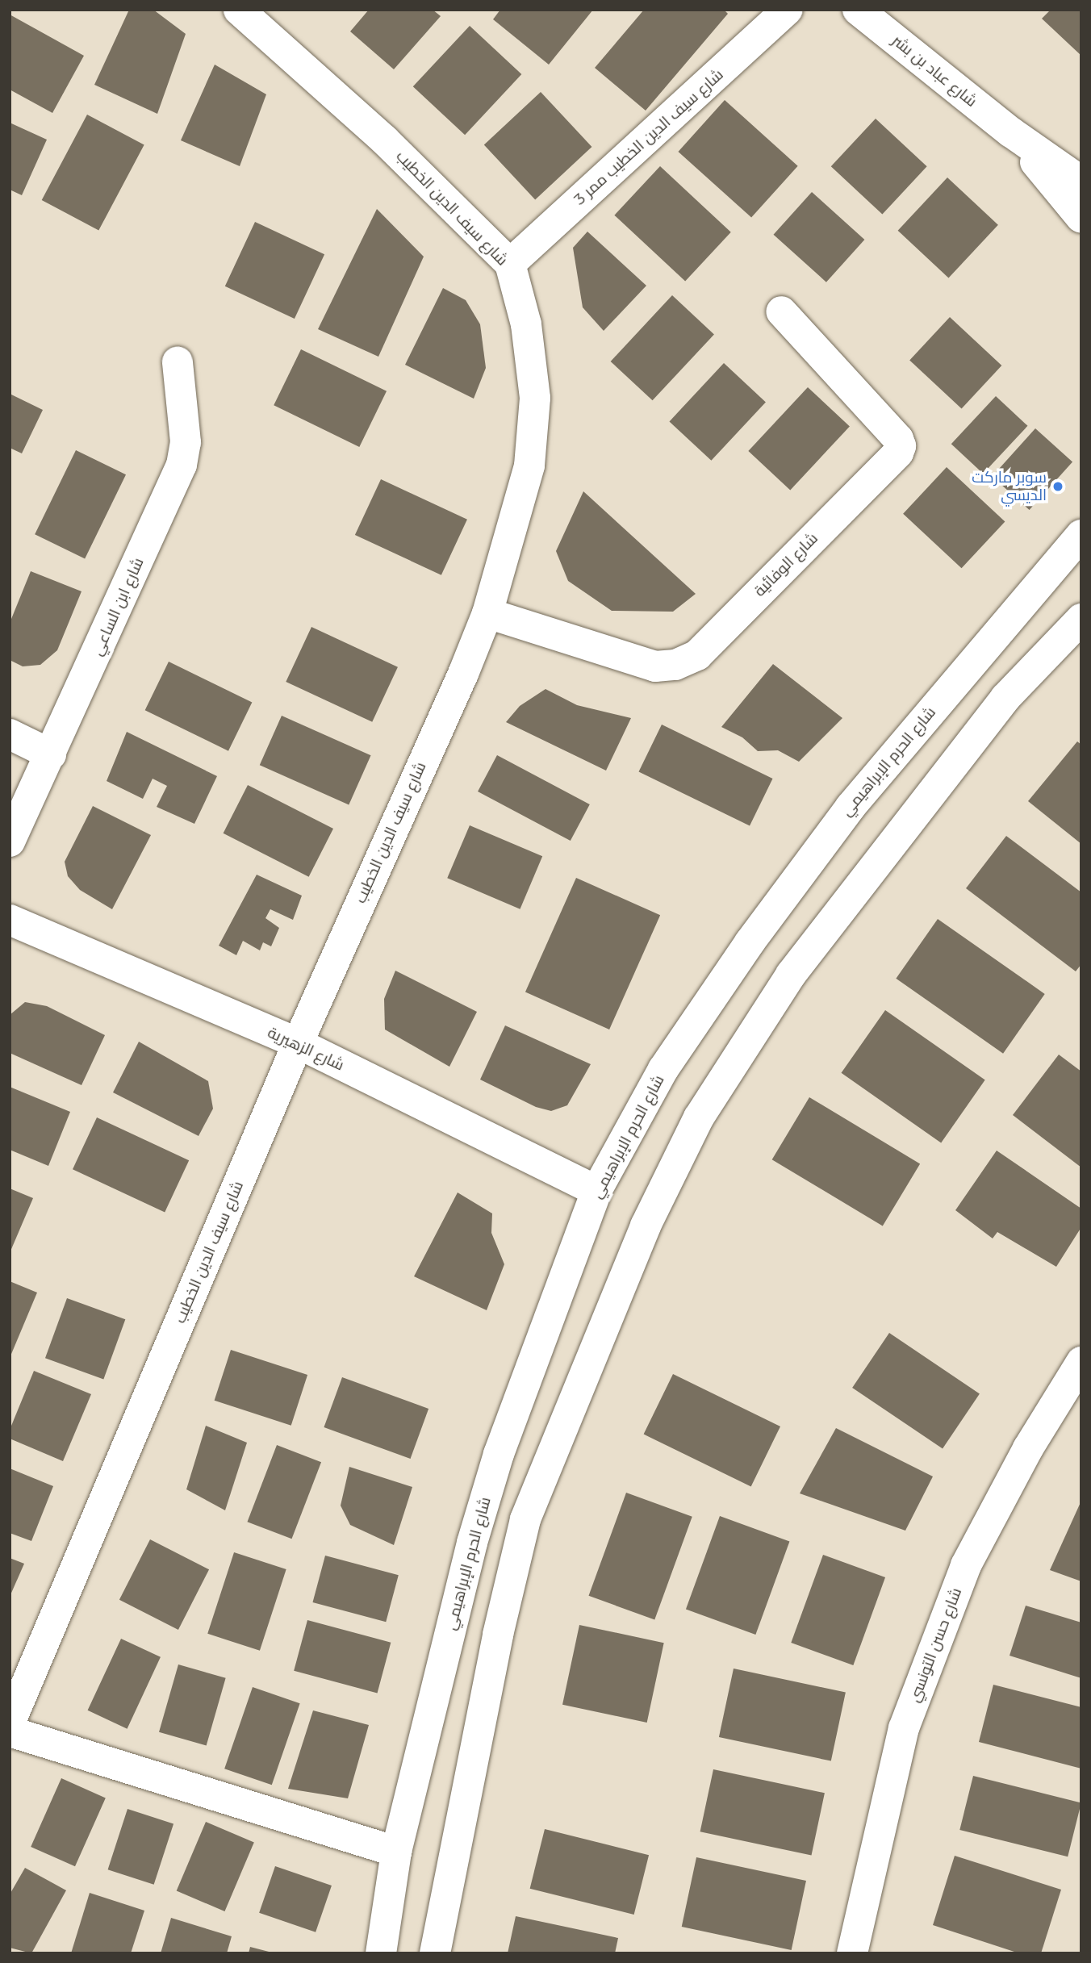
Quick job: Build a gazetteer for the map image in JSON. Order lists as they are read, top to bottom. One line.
{"streets":{"street":["شارع عباد بن بشر","شارع سيف الدين الخطيب ممر 3","شارع سيف الدين الخطيب","شارع الوفائية","شارع ابن الساعي","شارع الحرم الإبراهيمي","شارع الزهيرية","شارع حسن التونسي"]},"crossings":[["شارع سيف الدين الخطيب ممر 3","شارع سيف الدين الخطيب"],["شارع سيف الدين الخطيب","شارع الوفائية"],["شارع سيف الدين الخطيب","شارع الزهيرية"],["شارع الحرم الإبراهيمي","شارع الزهيرية"]],"places":["سوبر ماركت الديسي"]}
